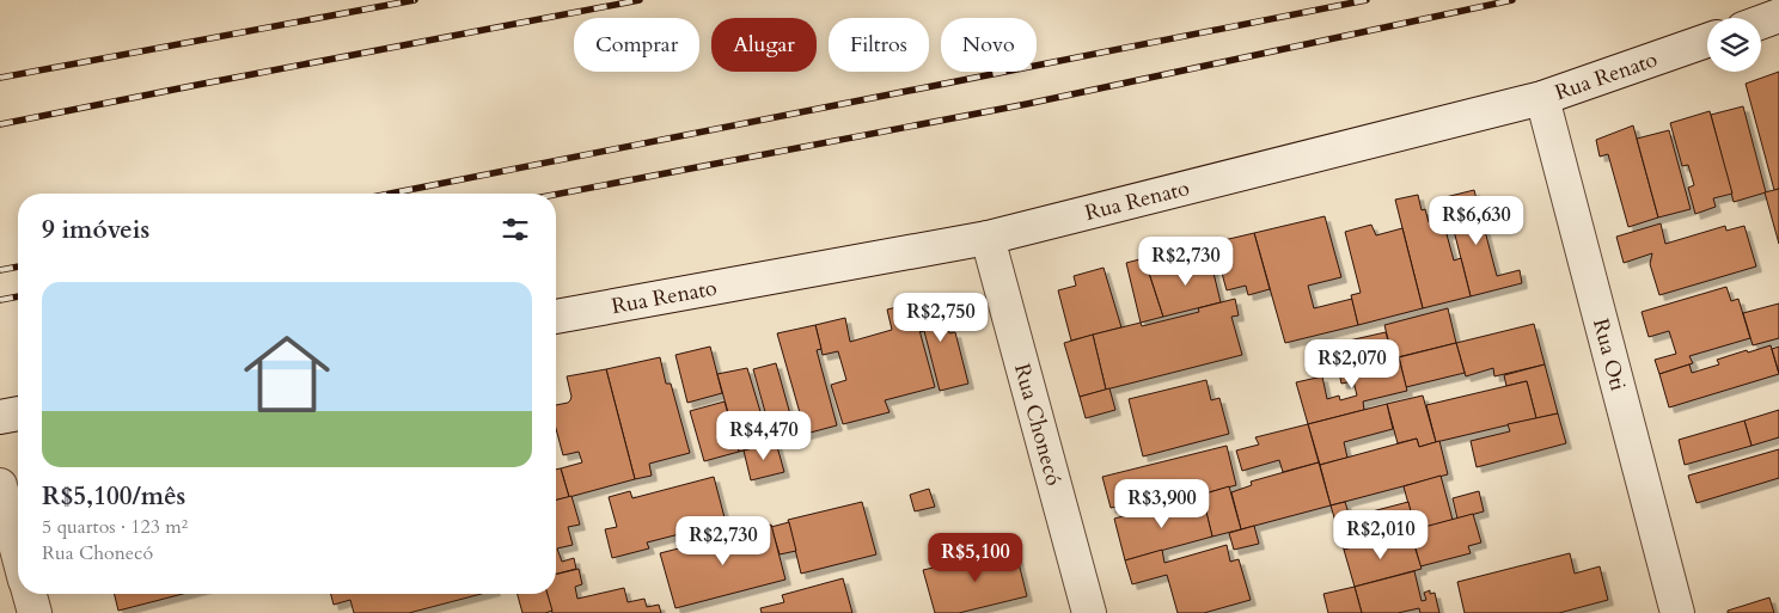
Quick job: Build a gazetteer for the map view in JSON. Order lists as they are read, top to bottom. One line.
{"streets":{"street":["Rua Renato","Rua Oti","Rua Chonecó"]},"crossings":[["Rua Renato","Rua Oti"],["Rua Renato","Rua Chonecó"]],"page":{"chip":["Comprar","Alugar","Filtros","Novo"],"heading":"9 imóveis","price":["R$6,630","R$2,730","R$2,750","R$2,070","R$4,470","R$3,900","R$2,010","R$2,730","R$5,100"],"list":[{"name":"R$5,100/mês","note":"5 quartos · 123 m² · Rua Chonecó"}]}}
